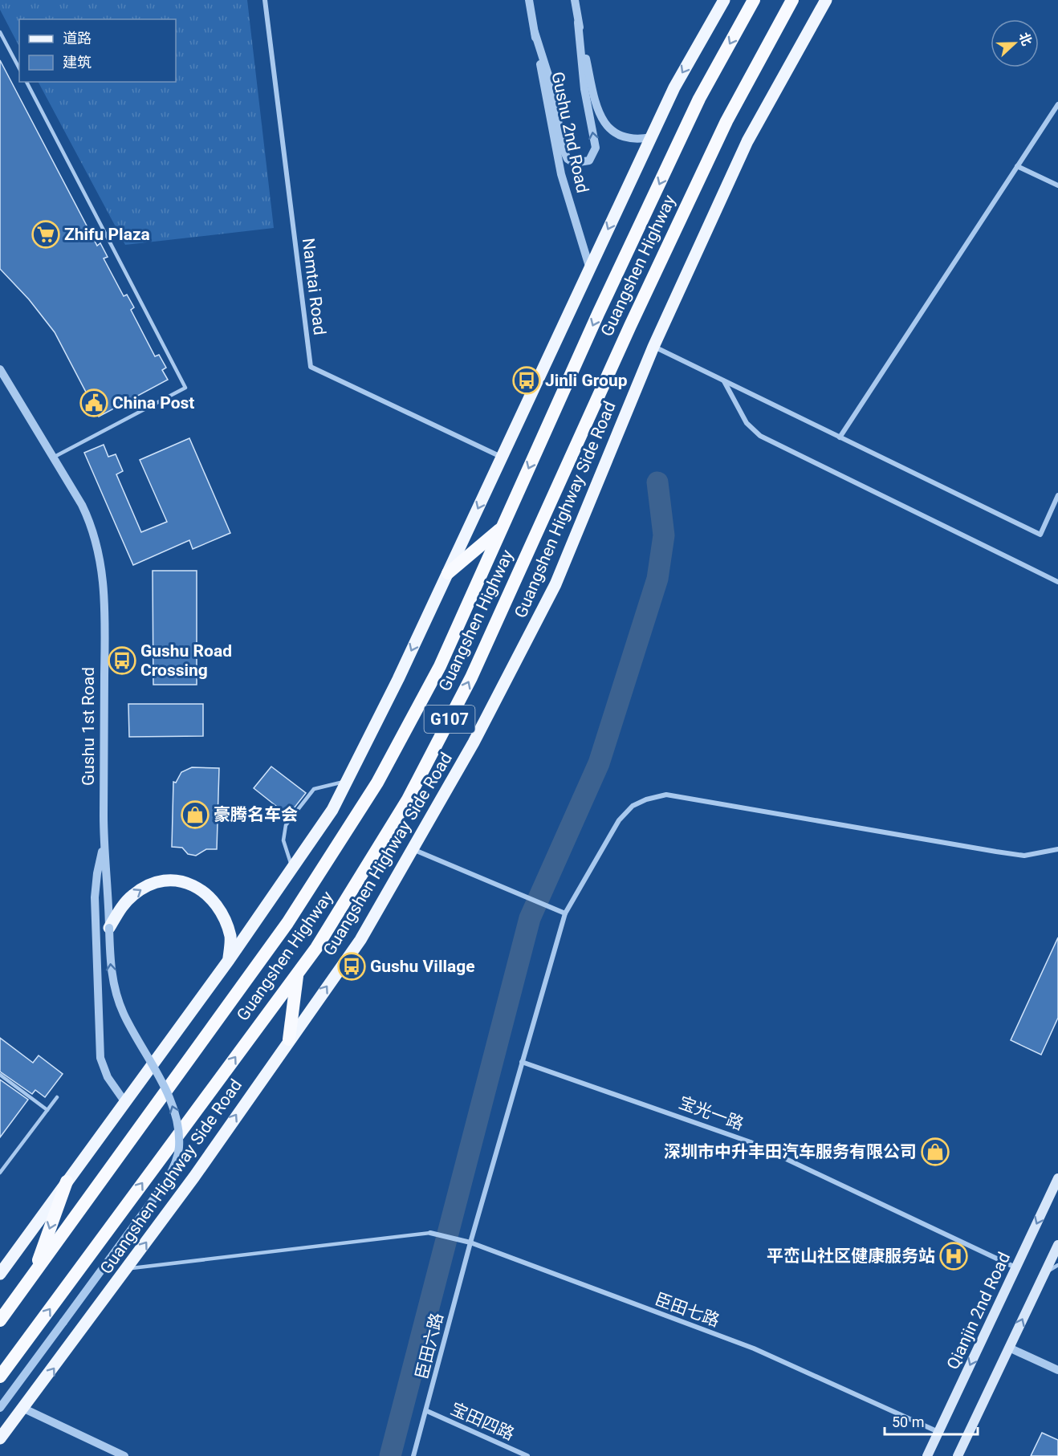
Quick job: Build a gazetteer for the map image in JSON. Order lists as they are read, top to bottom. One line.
{"streets":{"highway":["Guangshen Highway","G107"],"main road":["Guangshen Highway Side Road","Qianjin 2nd Road"],"street":["Gushu 2nd Road","Namtai Road","Gushu 1st Road","宝光一路","臣田七路","臣田六路","宝田四路"]},"crossings":[["宝光一路","Qianjin 2nd Road"],["宝光一路","臣田六路"],["臣田七路","Qianjin 2nd Road"],["臣田七路","臣田六路"],["臣田六路","宝田四路"]],"places":{"supermarket":["Zhifu Plaza"],"bus stop":["Jinli Group","Gushu Road Crossing","Gushu Village"],"public building":["China Post"],"shop":["豪腾名车会","深圳市中升丰田汽车服务有限公司"],"hospital":["平峦山社区健康服务站"]},"legend":["道路","建筑"],"scale_bar":"50 m","north":"right"}
